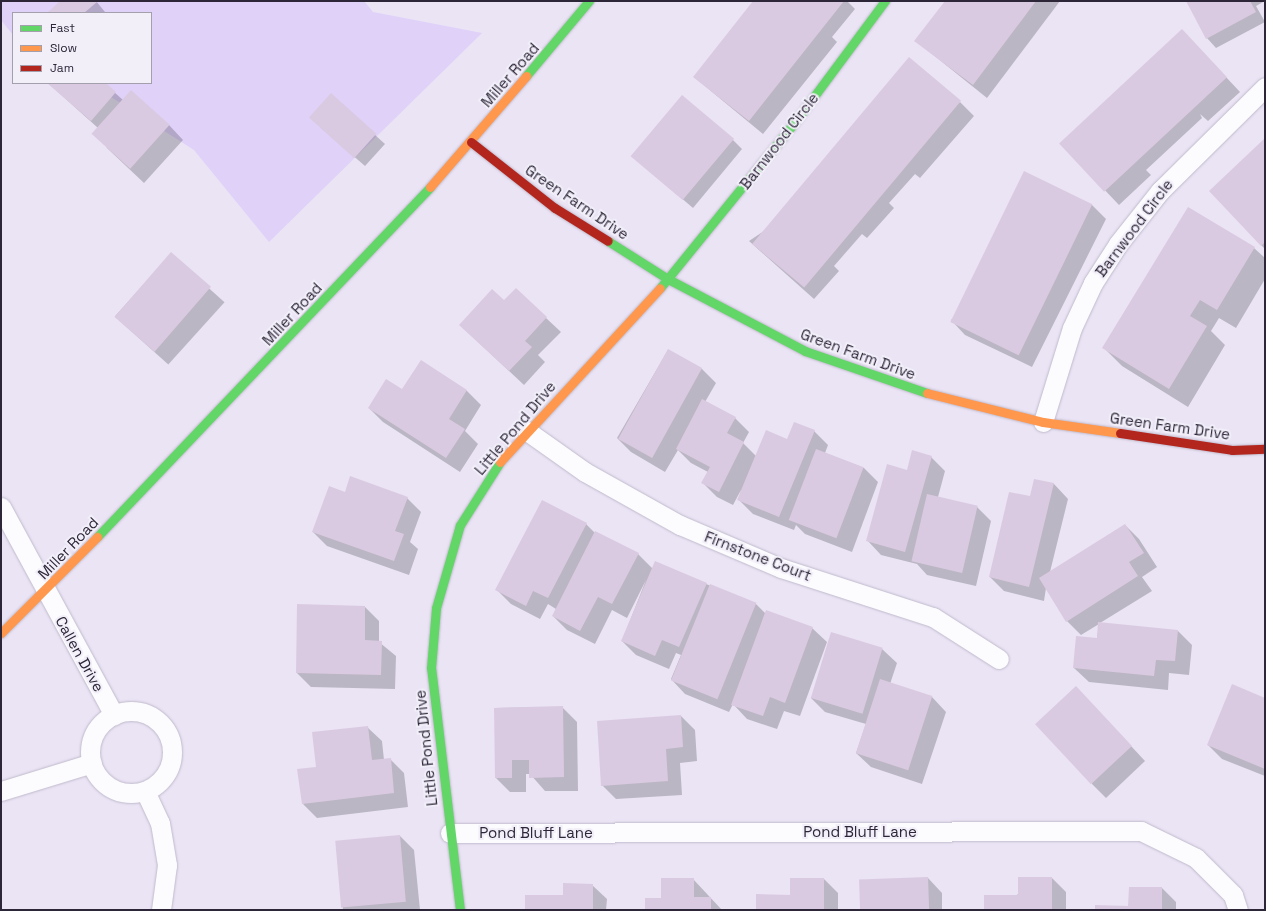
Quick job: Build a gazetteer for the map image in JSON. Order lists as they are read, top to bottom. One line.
{"streets":{"street":["Miller Road","Barnwood Circle","Green Farm Drive","Little Pond Drive","Firnstone Court","Callen Drive","Pond Bluff Lane"]},"crossings":[["Miller Road","Green Farm Drive"],["Miller Road","Callen Drive"],["Barnwood Circle","Green Farm Drive"],["Barnwood Circle","Little Pond Drive"],["Green Farm Drive","Little Pond Drive"],["Little Pond Drive","Firnstone Court"],["Little Pond Drive","Pond Bluff Lane"]],"legend":["Fast","Slow","Jam"]}
